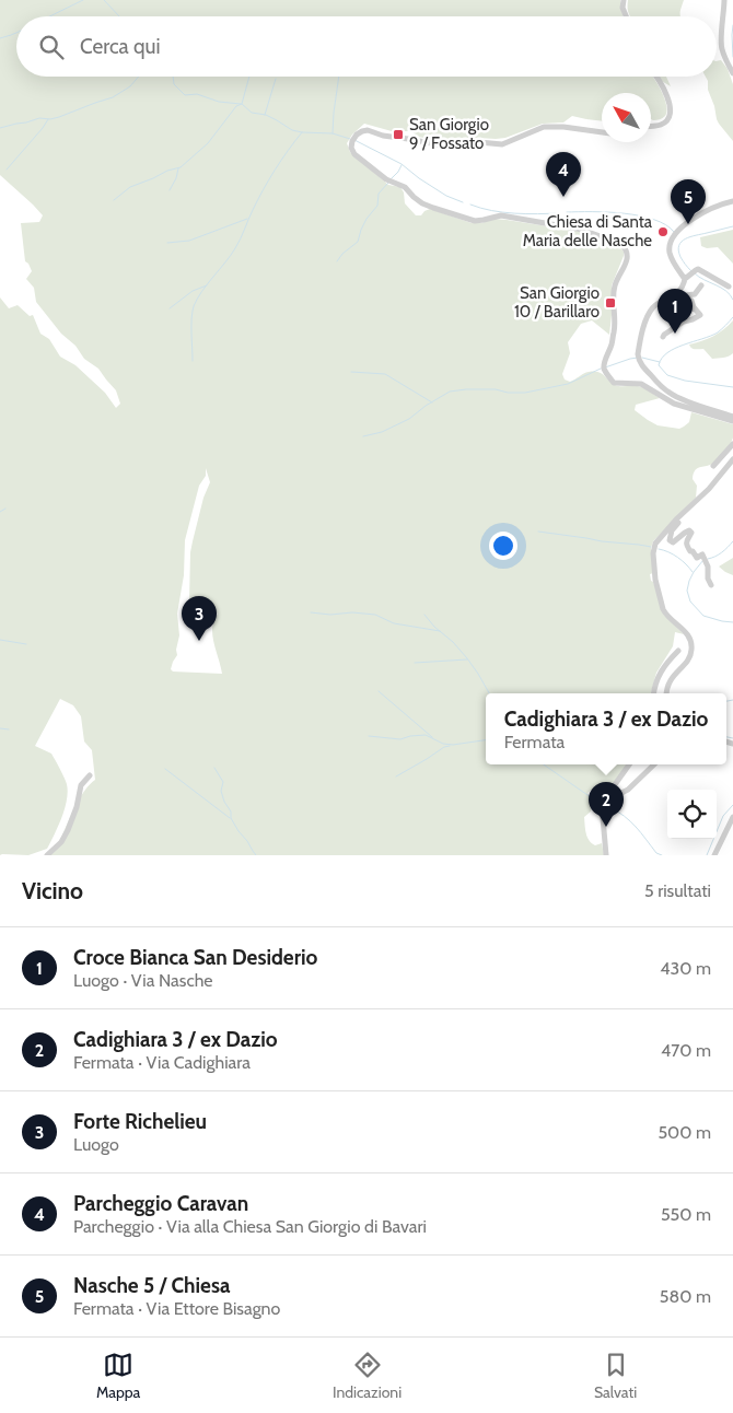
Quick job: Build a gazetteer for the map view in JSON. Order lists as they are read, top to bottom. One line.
{"places":{"transit":["San Giorgio 9 / Fossato","San Giorgio 10 / Barillaro"],"other":["Chiesa di Santa Maria delle Nasche"]},"north":"top left","page":{"search":"Cerca qui","pins":["4","5","1","3","2"],"popup":["Cadighiara 3 / ex Dazio","Fermata"],"heading":["Vicino","5 risultati"],"list":[{"mark":"1","name":"Croce Bianca San Desiderio","note":"Luogo · Via Nasche","value":"430 m"},{"mark":"2","name":"Cadighiara 3 / ex Dazio","note":"Fermata · Via Cadighiara","value":"470 m"},{"mark":"3","name":"Forte Richelieu","note":"Luogo","value":"500 m"},{"mark":"4","name":"Parcheggio Caravan","note":"Parcheggio · Via alla Chiesa San Giorgio di Bavari","value":"550 m"},{"mark":"5","name":"Nasche 5 / Chiesa","note":"Fermata · Via Ettore Bisagno","value":"580 m"}],"nav":["Mappa","Indicazioni","Salvati"]}}
